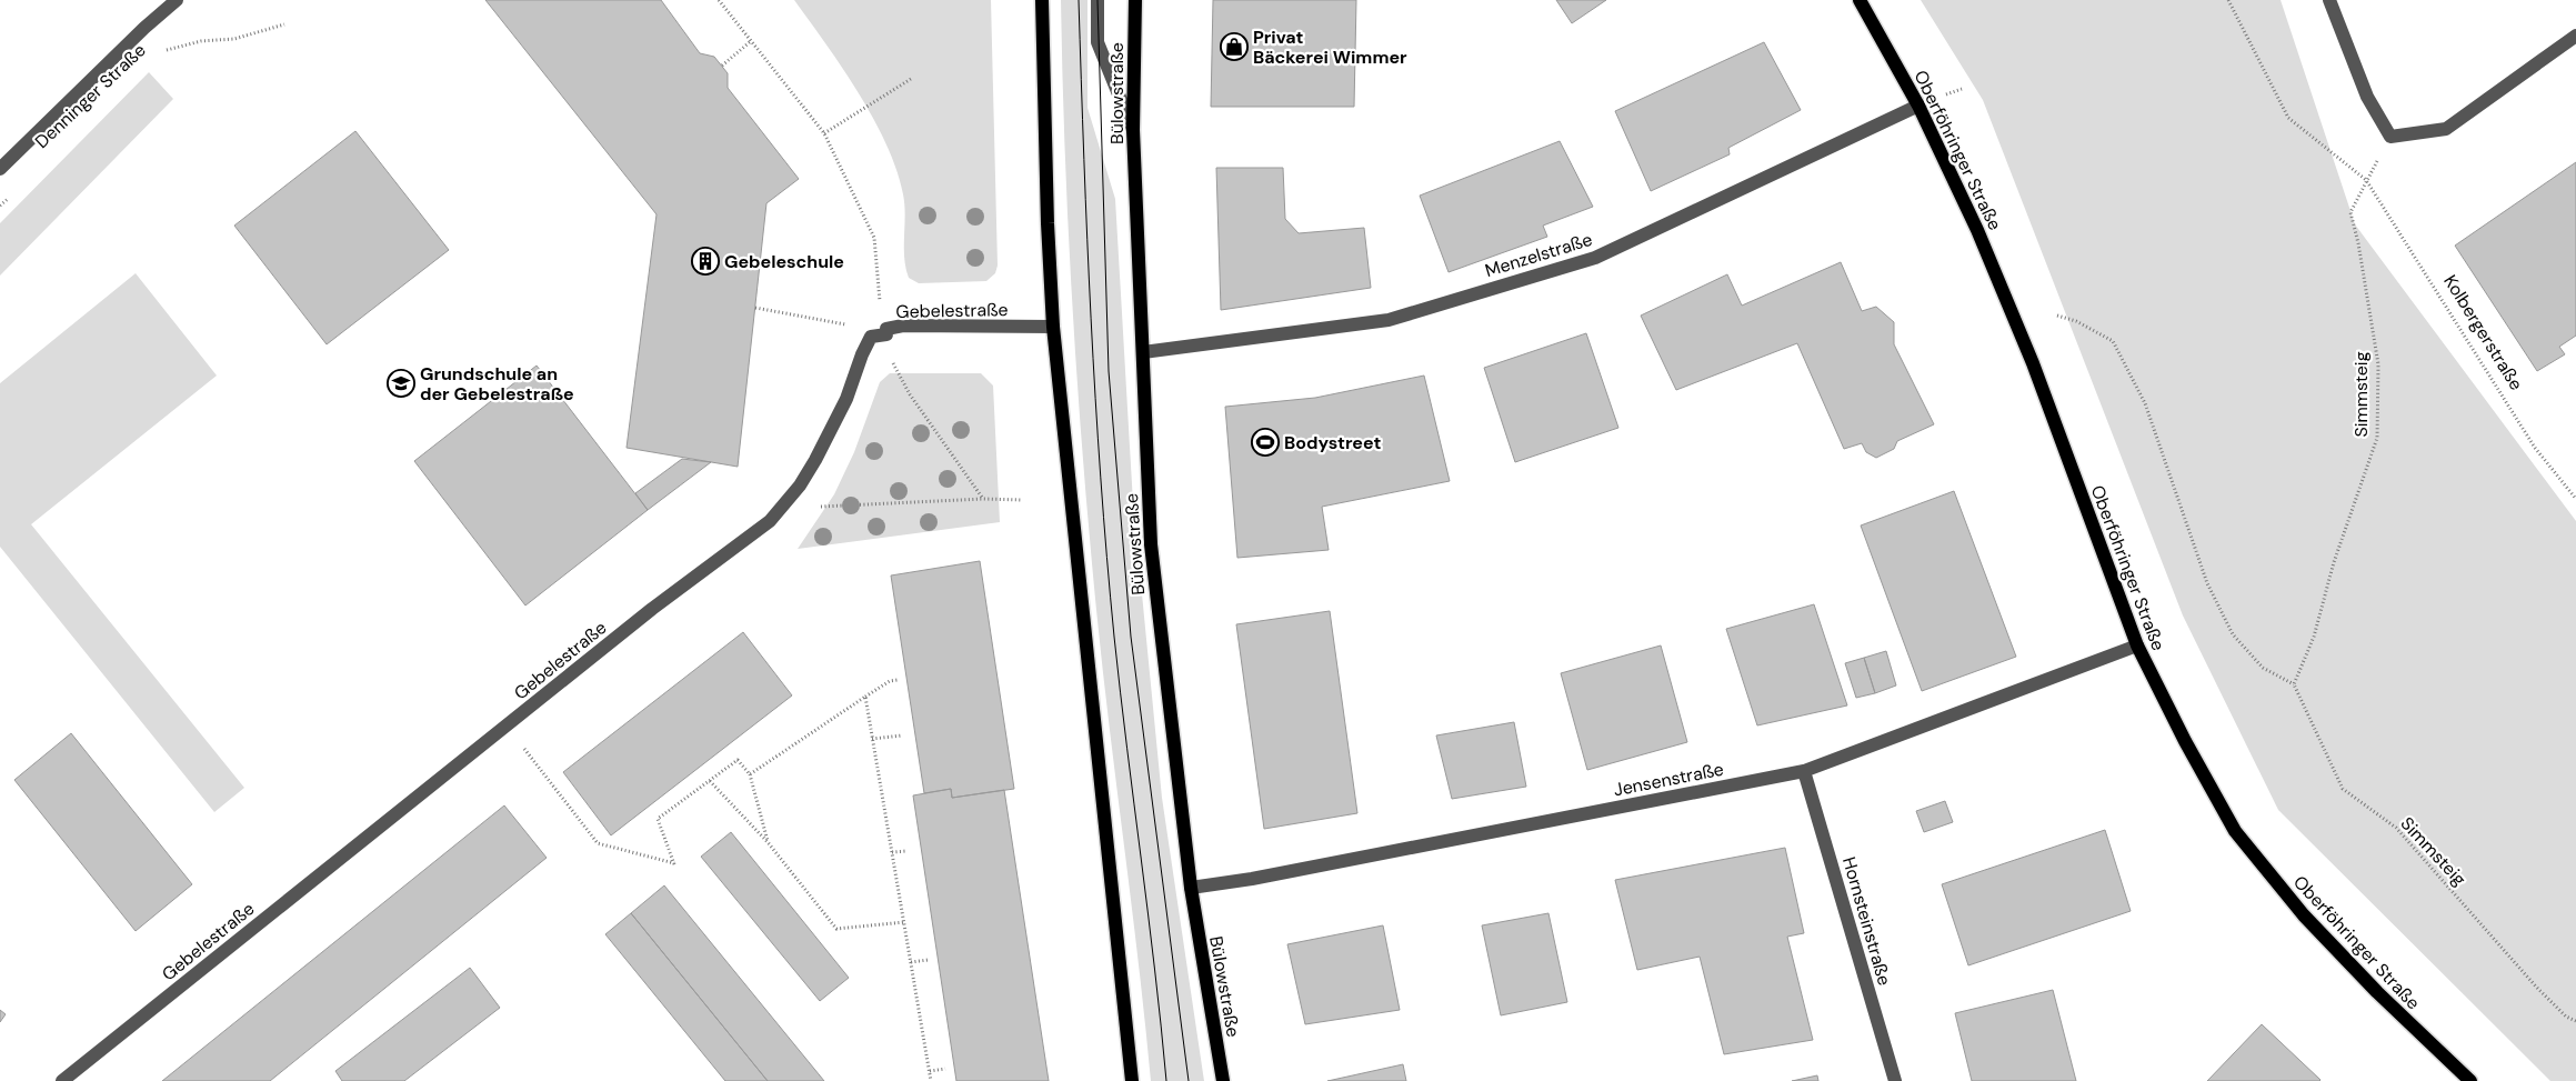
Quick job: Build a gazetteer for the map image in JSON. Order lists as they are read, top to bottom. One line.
{"streets":{"main road":["Bülowstraße","Oberföhringer Straße"],"street":["Denninger Straße","Menzelstraße","Gebelestraße","Jensenstraße","Hornsteinstraße"],"path":["Kolbergerstraße","Simmsteig"]},"crossings":[["Bülowstraße","Menzelstraße"],["Bülowstraße","Jensenstraße"],["Oberföhringer Straße","Menzelstraße"],["Oberföhringer Straße","Jensenstraße"],["Kolbergerstraße","Simmsteig"],["Jensenstraße","Hornsteinstraße"]],"places":{"shop":["Privat Bäckerei Wimmer"],"building":["Gebeleschule"],"school or university":["Grundschule an der Gebelestraße"],"sports":["Bodystreet"]}}
